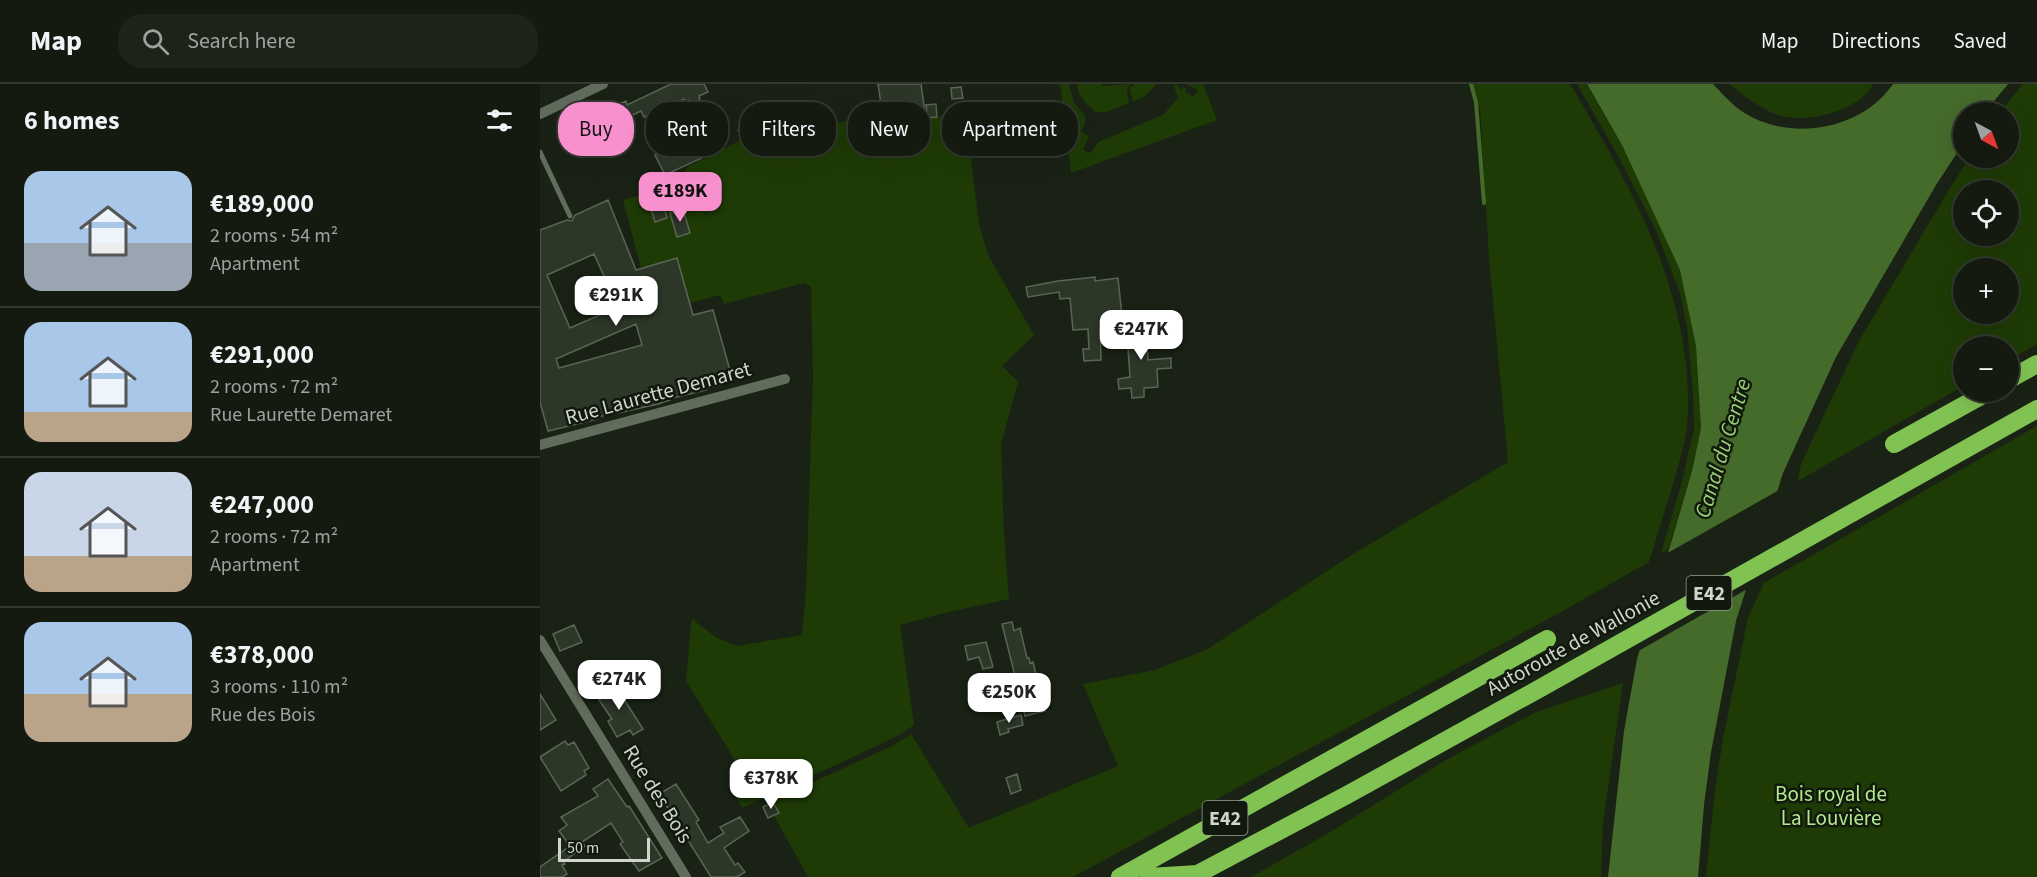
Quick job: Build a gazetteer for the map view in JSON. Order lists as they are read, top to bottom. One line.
{"streets":{"highway":["E42","Autoroute de Wallonie"],"street":["Rue Laurette Demaret","Rue des Bois"]},"water":["Canal du Centre"],"parks":["Bois royal de La Louvière"],"scale_bar":"50 m","north":"bottom right","page":{"header":"Map","search":"Search here","nav":["Map","Directions","Saved"],"heading":"6 homes","map_buttons":["+","−"],"chip":["Buy","Rent","Filters","New","Apartment"],"list":[{"name":"€189,000","note":"2 rooms · 54 m² · Apartment"},{"name":"€291,000","note":"2 rooms · 72 m² · Rue Laurette Demaret"},{"name":"€247,000","note":"2 rooms · 72 m² · Apartment"},{"name":"€378,000","note":"3 rooms · 110 m² · Rue des Bois"}],"price":["€189K","€291K","€247K","€274K","€250K","€378K"],"scale":"50 m"}}
